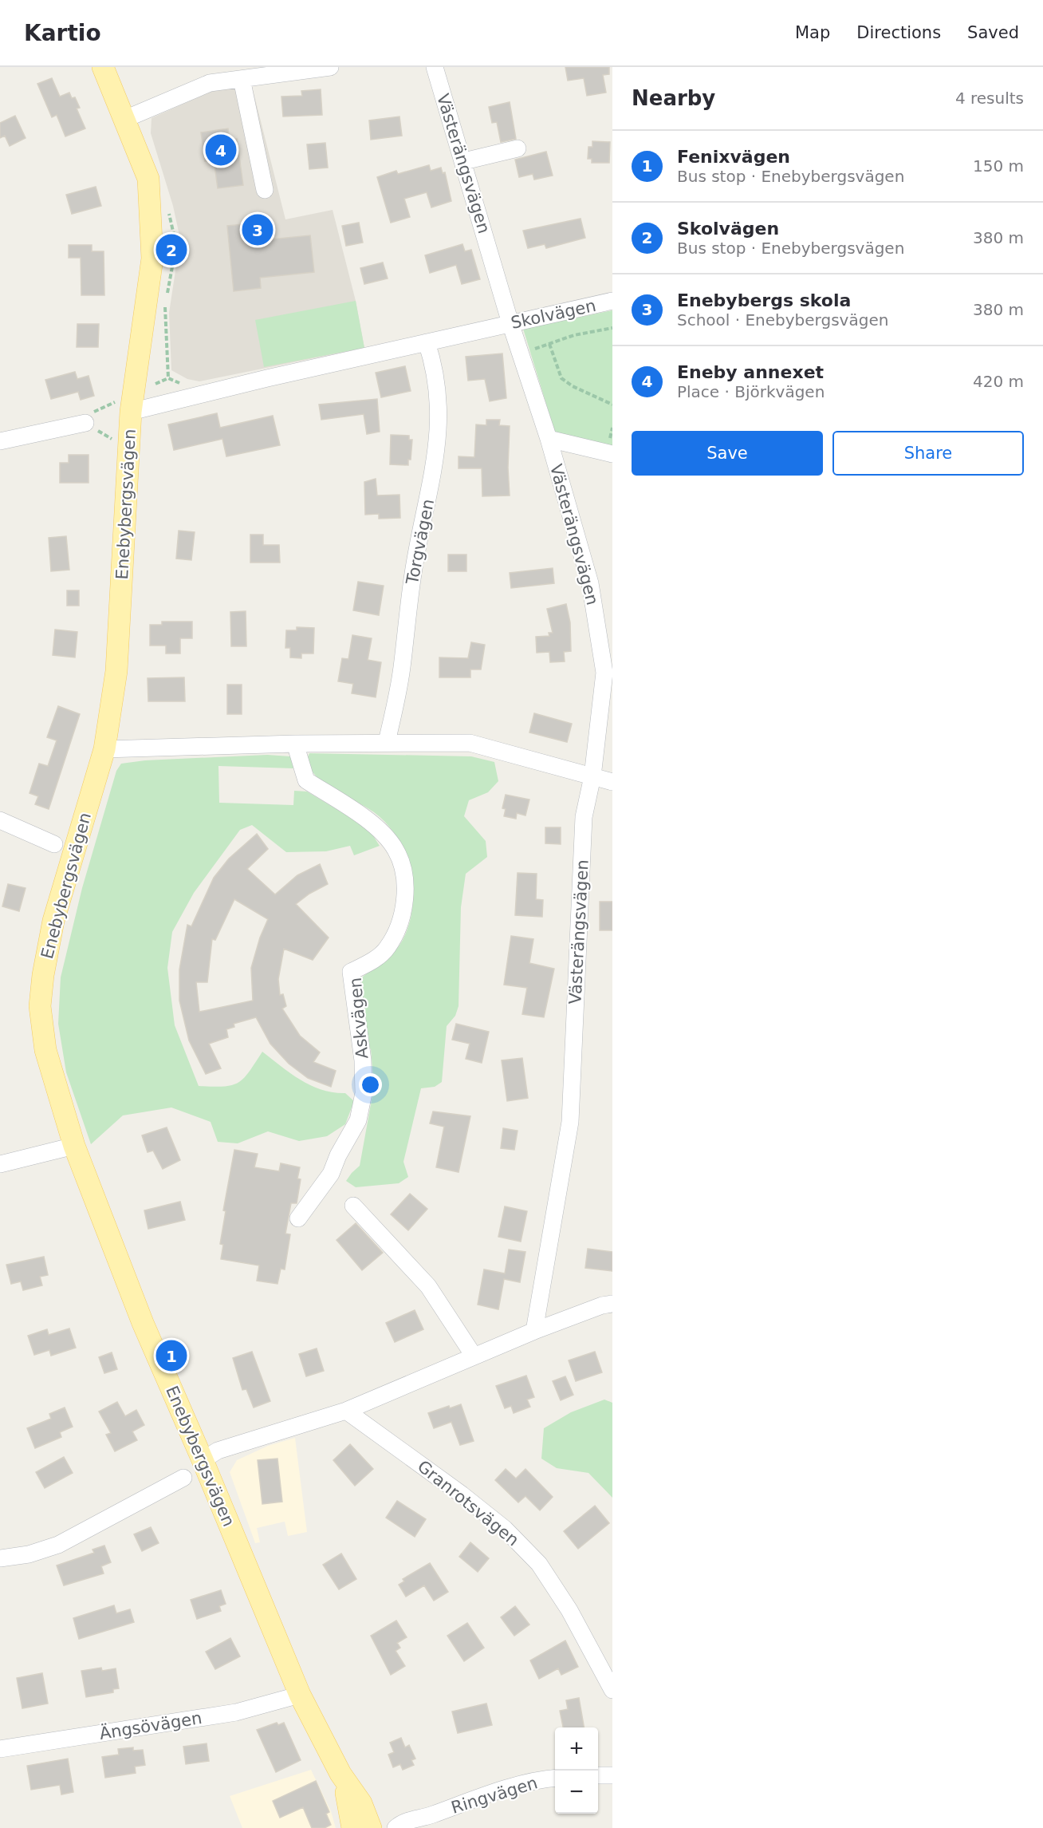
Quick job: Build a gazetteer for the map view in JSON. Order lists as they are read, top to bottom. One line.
{"streets":{"main road":["Enebybergsvägen"],"street":["Västerängsvägen","Skolvägen","Torgvägen","Askvägen","Granrotsvägen","Ängsövägen","Ringvägen"]},"crossings":[["Västerängsvägen","Skolvägen"],["Skolvägen","Enebybergsvägen"],["Skolvägen","Torgvägen"],["Enebybergsvägen","Ängsövägen"]],"page":{"header":"Kartio","nav":["Map","Directions","Saved"],"heading":["Nearby","4 results"],"list":[{"mark":"1","name":"Fenixvägen","note":"Bus stop · Enebybergsvägen","value":"150 m"},{"mark":"2","name":"Skolvägen","note":"Bus stop · Enebybergsvägen","value":"380 m"},{"mark":"3","name":"Enebybergs skola","note":"School · Enebybergsvägen","value":"380 m"},{"mark":"4","name":"Eneby annexet","note":"Place · Björkvägen","value":"420 m"}],"pins":["4","3","2","1"],"buttons":["Save","Share"],"map_buttons":["+","−"]}}
